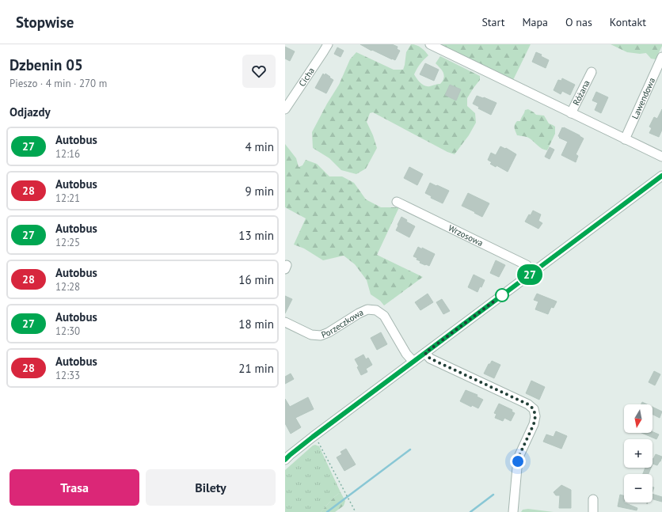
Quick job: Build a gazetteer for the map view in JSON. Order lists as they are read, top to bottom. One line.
{"streets":{"street":["Cicha","Różana","Lawendowa","Wrzosowa","Porzeczkowa"]},"lines":["bus line 27"],"north":"bottom","page":{"header":"Stopwise","nav":["Start","Mapa","O nas","Kontakt"],"heading":[["Dzbenin 05","Pieszo · 4 min · 270 m"],"Odjazdy"],"on_map":"27","list":[{"mark":"27","name":"Autobus","note":"12:16","value":"4 min"},{"mark":"28","name":"Autobus","note":"12:21","value":"9 min"},{"mark":"27","name":"Autobus","note":"12:25","value":"13 min"},{"mark":"28","name":"Autobus","note":"12:28","value":"16 min"},{"mark":"27","name":"Autobus","note":"12:30","value":"18 min"},{"mark":"28","name":"Autobus","note":"12:33","value":"21 min"}],"map_buttons":["+","−"],"buttons":["Trasa","Bilety"]}}
